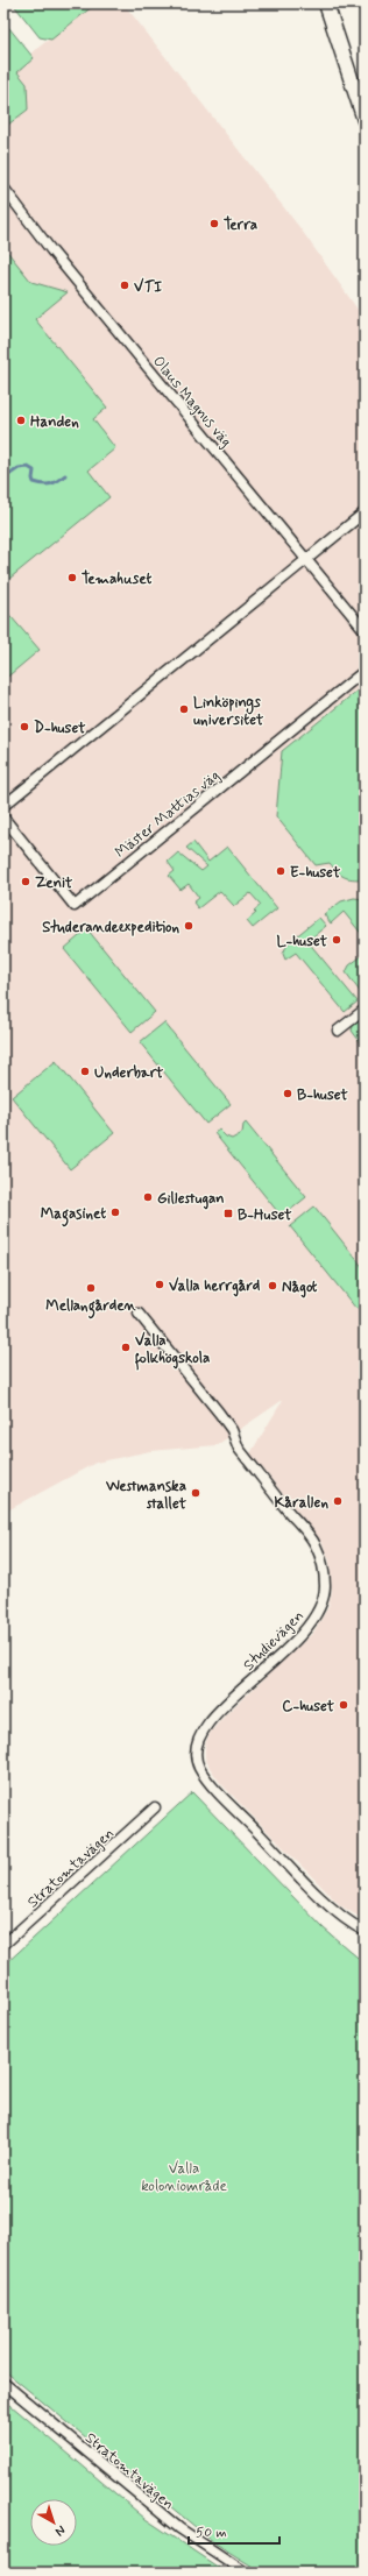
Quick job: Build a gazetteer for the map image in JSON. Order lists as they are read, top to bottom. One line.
{"streets":{"street":["Olaus Magnus väg","Mäster Mattias väg","Studievägen","Stratomtavägen"]},"parks":["Valla koloniområde"],"places":{"other":["Terra","VTI","Handen","Temahuset","Linköpings universitet","D-huset","E-huset","Zenit","Studerandeexpedition","L-huset","Underbart","B-huset","Gillestugan","Magasinet","Valla herrgård","Något","Mellangården","Valla folkhögskola","Westmanska stallet","Kårallen","C-huset"],"transit":["B-Huset"]},"scale_bar":"50 m","north":"bottom right"}
